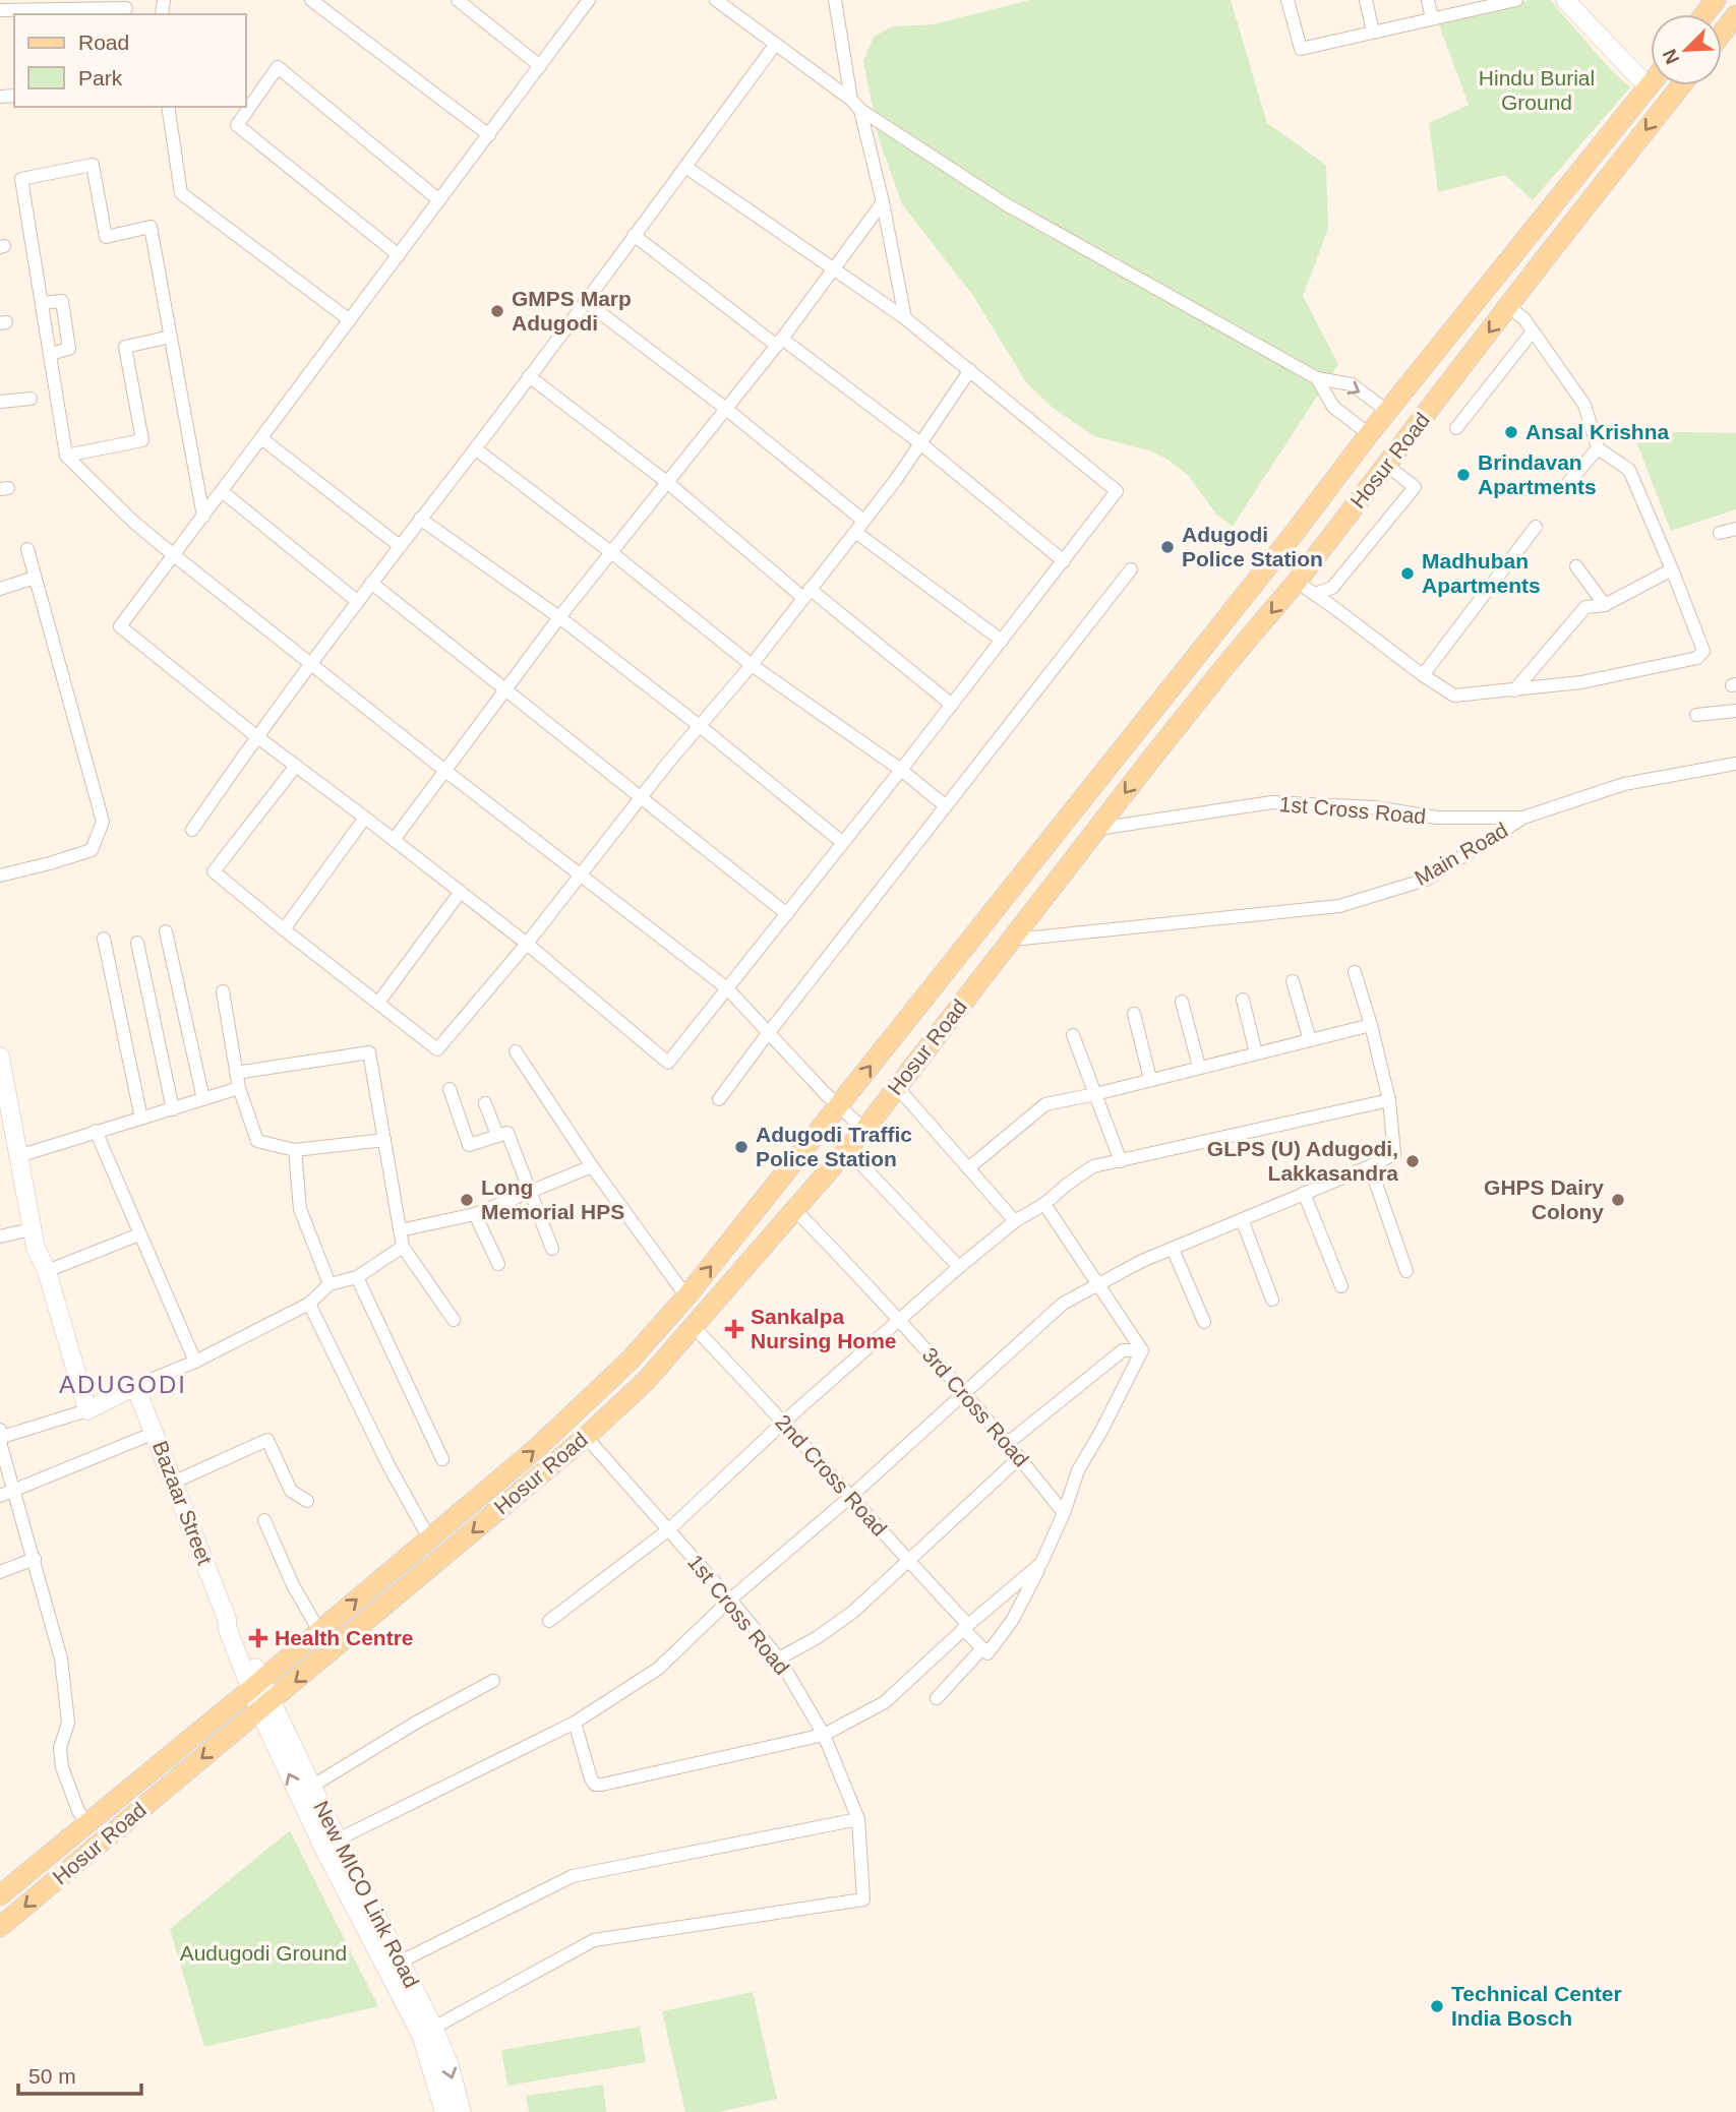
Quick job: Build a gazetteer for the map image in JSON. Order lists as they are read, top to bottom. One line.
{"streets":{"main road":["Hosur Road"],"street":["1st Cross Road","Main Road","3rd Cross Road","2nd Cross Road","Bazaar Street","New MICO Link Road"]},"crossings":[["Hosur Road","1st Cross Road"],["Hosur Road","Main Road"],["Hosur Road","3rd Cross Road"],["Hosur Road","2nd Cross Road"],["Hosur Road","Bazaar Street"],["Hosur Road","New MICO Link Road"],["1st Cross Road","Main Road"],["1st Cross Road","New MICO Link Road"],["Bazaar Street","New MICO Link Road"]],"districts":["ADUGODI"],"parks":["Hindu Burial Ground","Audugodi Ground"],"places":{"other":["GMPS Marp Adugodi","Ansal Krishna","Brindavan Apartments","Adugodi Police Station","Madhuban Apartments","Adugodi Traffic Police Station","GLPS (U) Adugodi, Lakkasandra","Long Memorial HPS","GHPS Dairy Colony","Technical Center India Bosch"],"health":["Sankalpa Nursing Home","Health Centre"]},"legend":["Road","Park"],"scale_bar":"50 m","north":"bottom left"}
